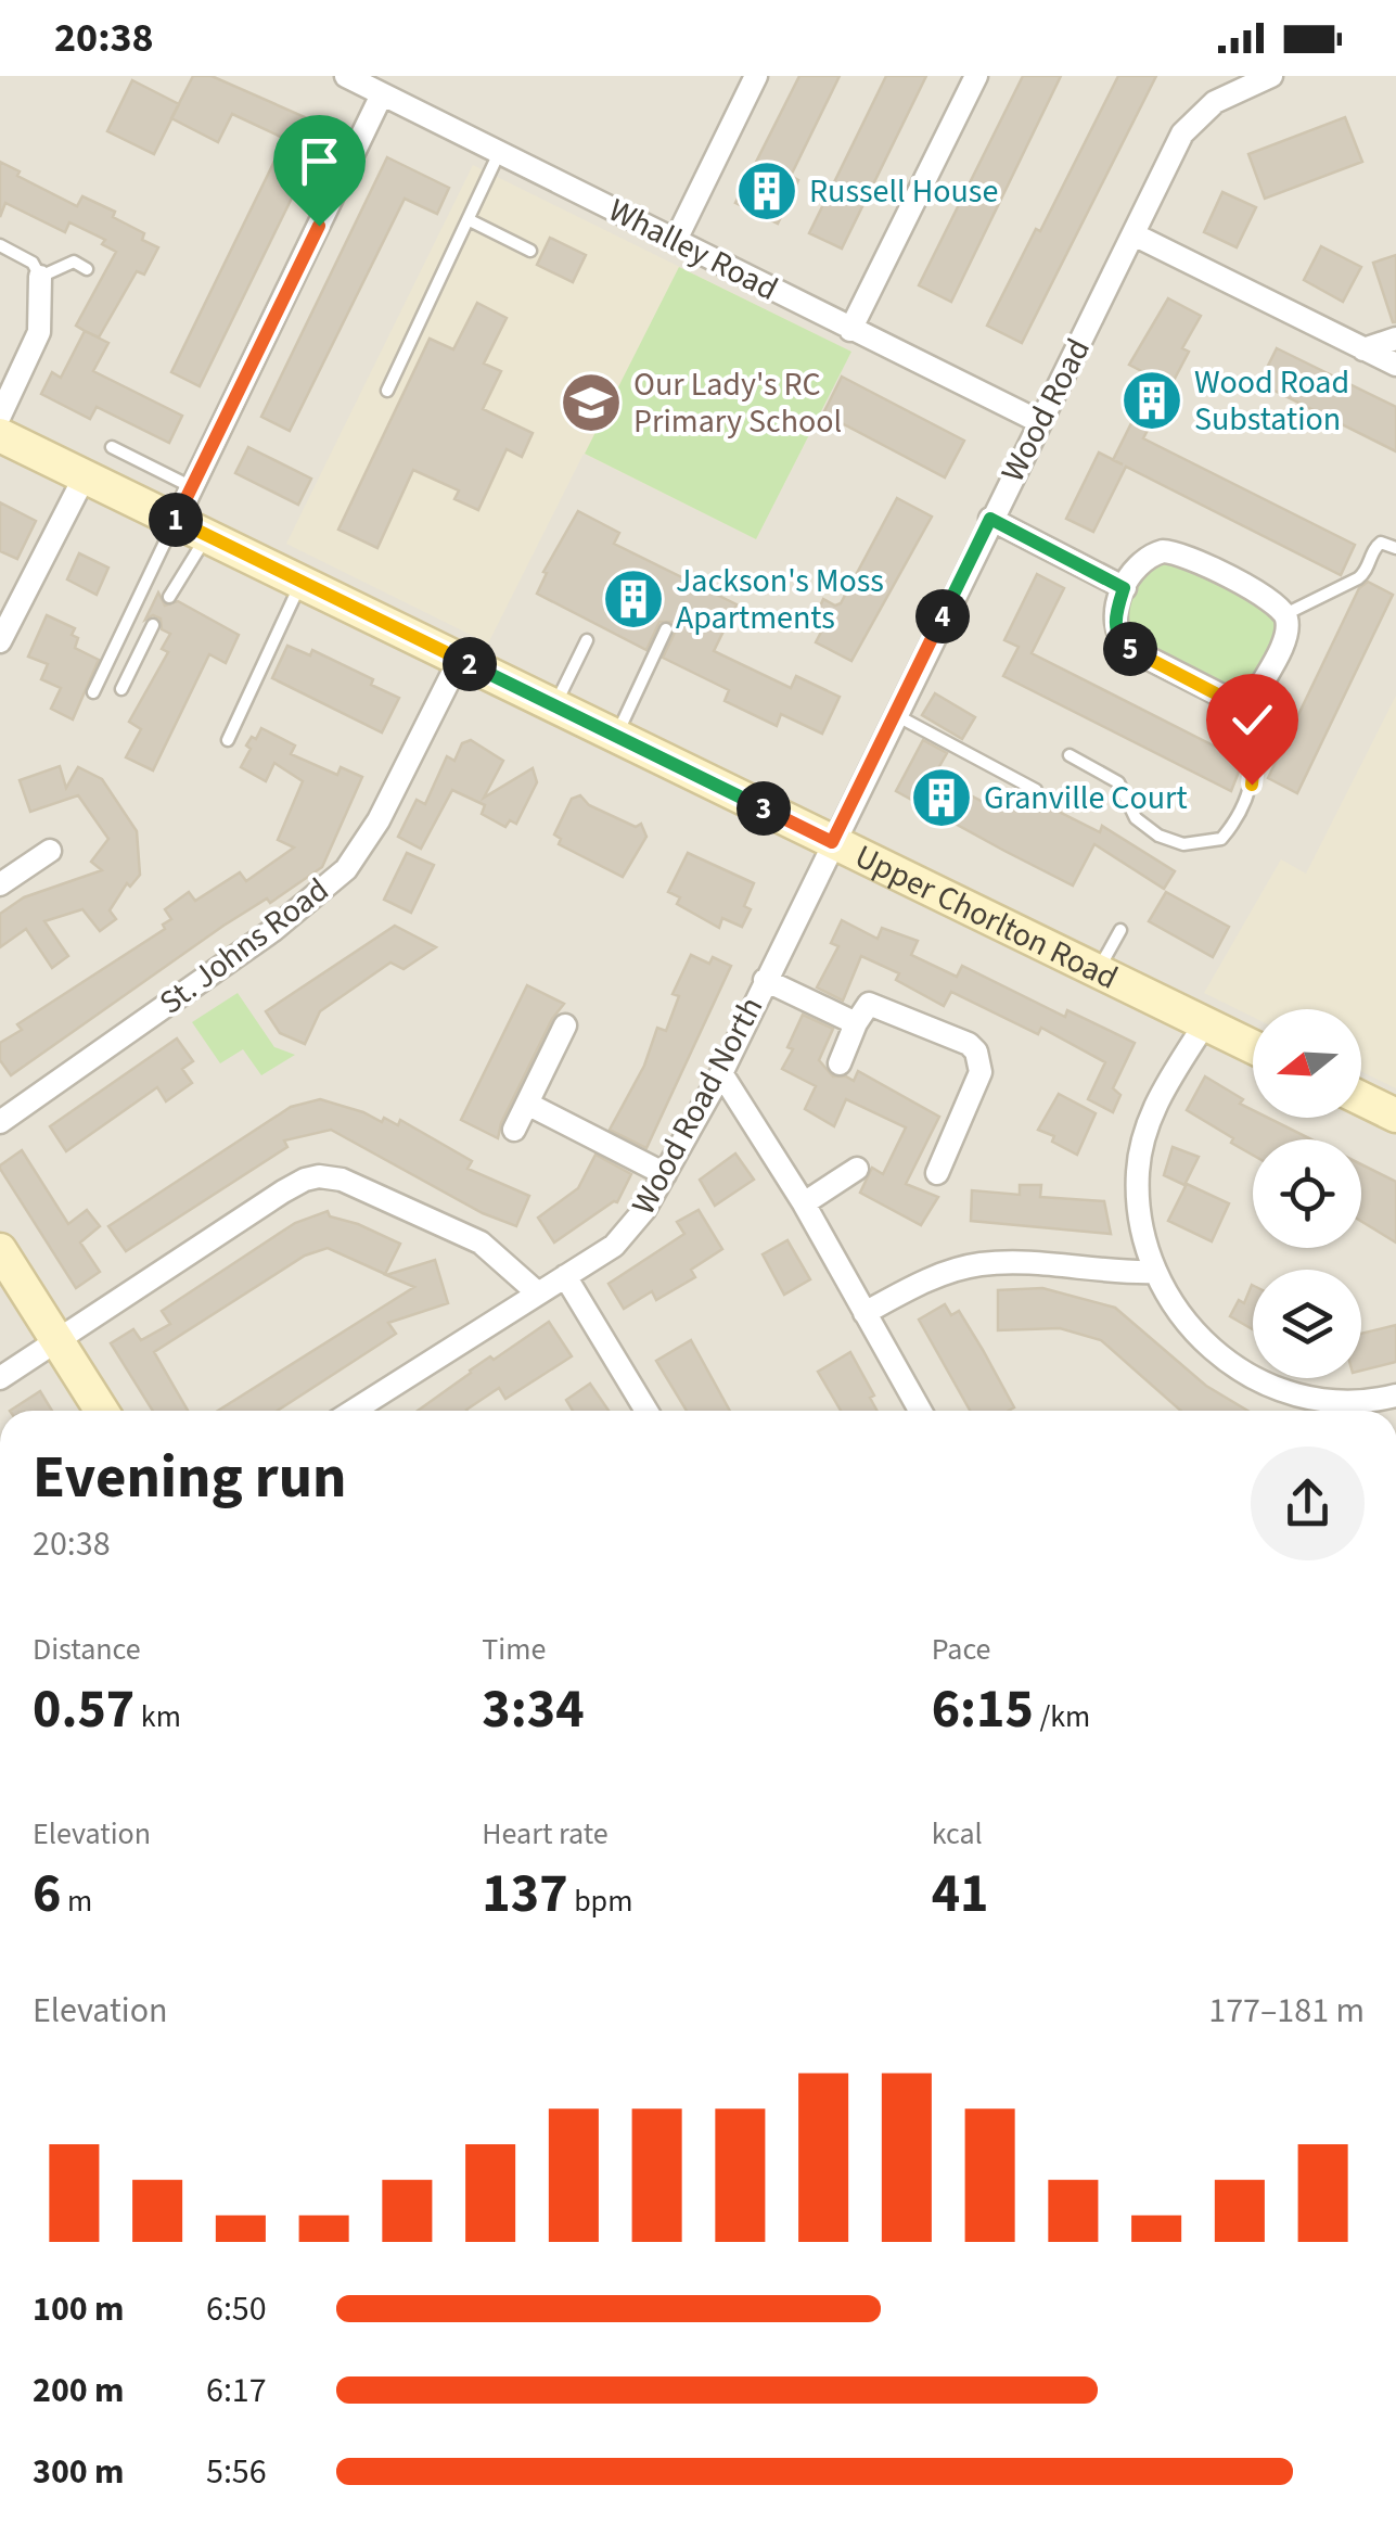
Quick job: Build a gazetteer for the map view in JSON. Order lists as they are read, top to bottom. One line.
{"streets":{"main road":["Upper Chorlton Road"],"street":["Whalley Road","Wood Road","St. Johns Road","Wood Road North"]},"crossings":[["Whalley Road","Wood Road"],["Wood Road","Upper Chorlton Road"],["Wood Road","Wood Road North"],["Upper Chorlton Road","St. Johns Road"],["Upper Chorlton Road","Wood Road North"]],"places":{"building":["Russell House","Wood Road Substation","Jackson's Moss Apartments","Granville Court"],"school or university":["Our Lady's RC Primary School"]},"north":"left","page":{"status":"20:38","pins":["1","4","5","2","3"],"heading":["Evening run","20:38"],"stats":[["Distance","0.57 km"],["Time","3:34"],["Pace","6:15 /km"],["Elevation","6 m"],["Heart rate","137 bpm"],["kcal","41"]],"chart":["Elevation","177–181 m"],"list":[{"name":"100 m","note":"6:50"},{"name":"200 m","note":"6:17"},{"name":"300 m","note":"5:56"}]}}
